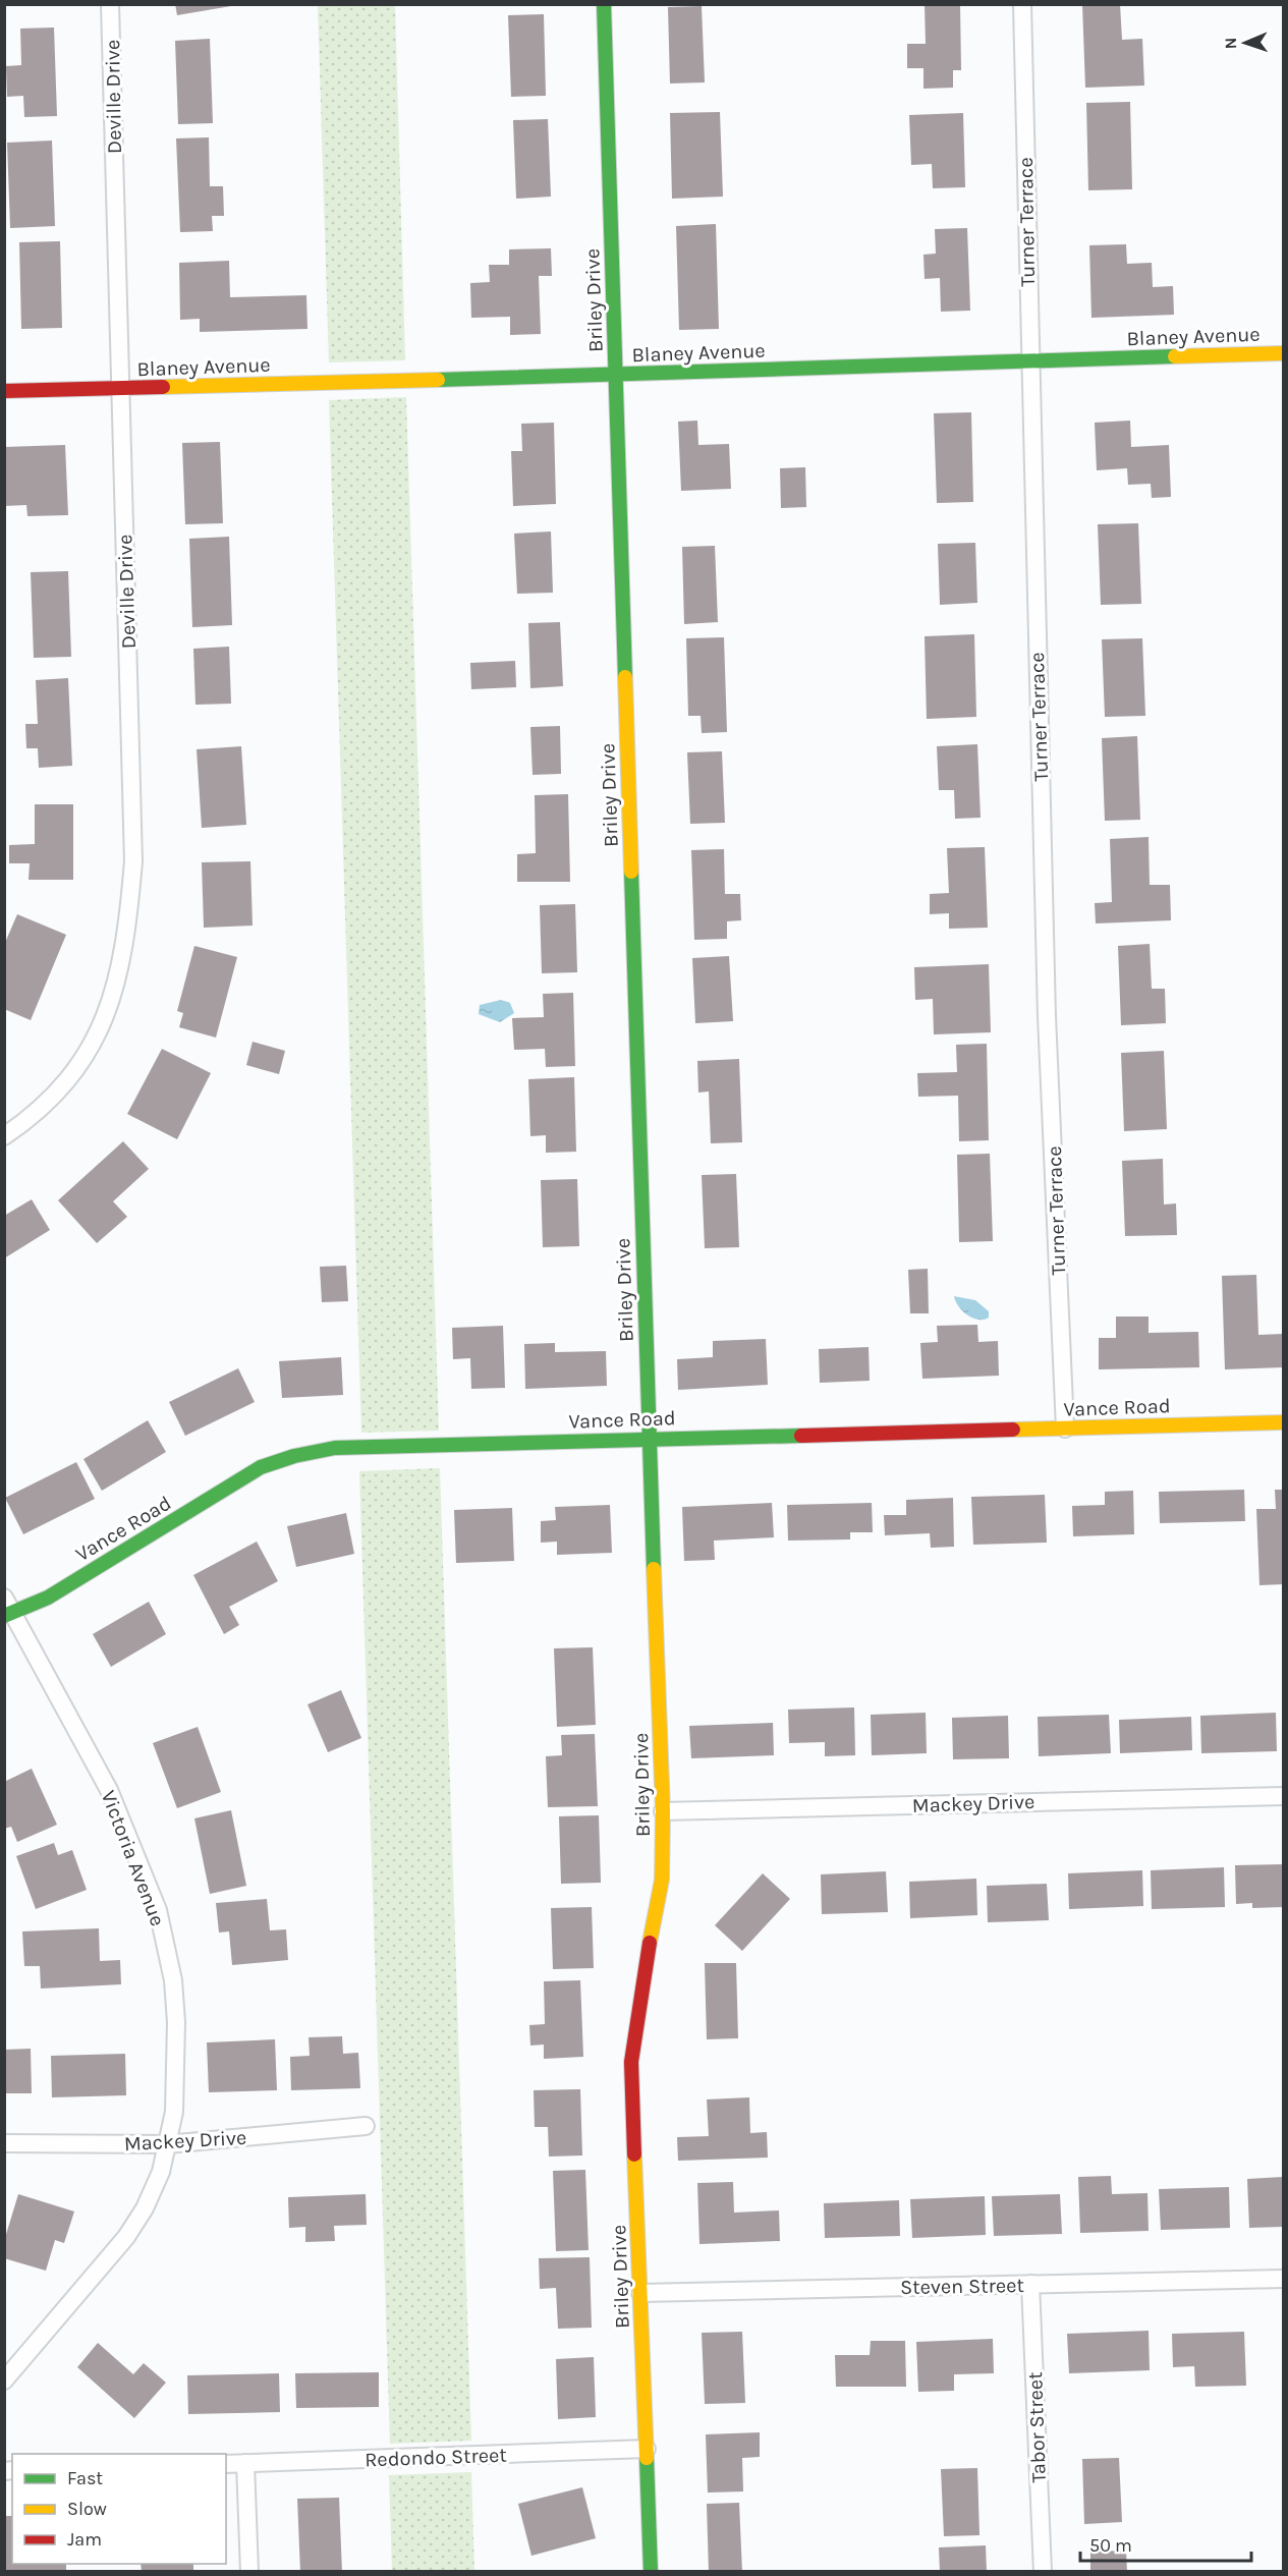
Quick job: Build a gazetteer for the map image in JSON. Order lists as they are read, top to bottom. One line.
{"streets":{"street":["Deville Drive","Turner Terrace","Briley Drive","Blaney Avenue","Vance Road","Mackey Drive","Victoria Avenue","Steven Street","Tabor Street","Redondo Street"]},"crossings":[["Deville Drive","Blaney Avenue"],["Turner Terrace","Blaney Avenue"],["Turner Terrace","Vance Road"],["Briley Drive","Blaney Avenue"],["Briley Drive","Vance Road"],["Briley Drive","Mackey Drive"],["Briley Drive","Steven Street"],["Briley Drive","Redondo Street"],["Vance Road","Victoria Avenue"],["Mackey Drive","Victoria Avenue"],["Steven Street","Tabor Street"]],"legend":["Fast","Slow","Jam"],"scale_bar":"50 m","north":"left"}
